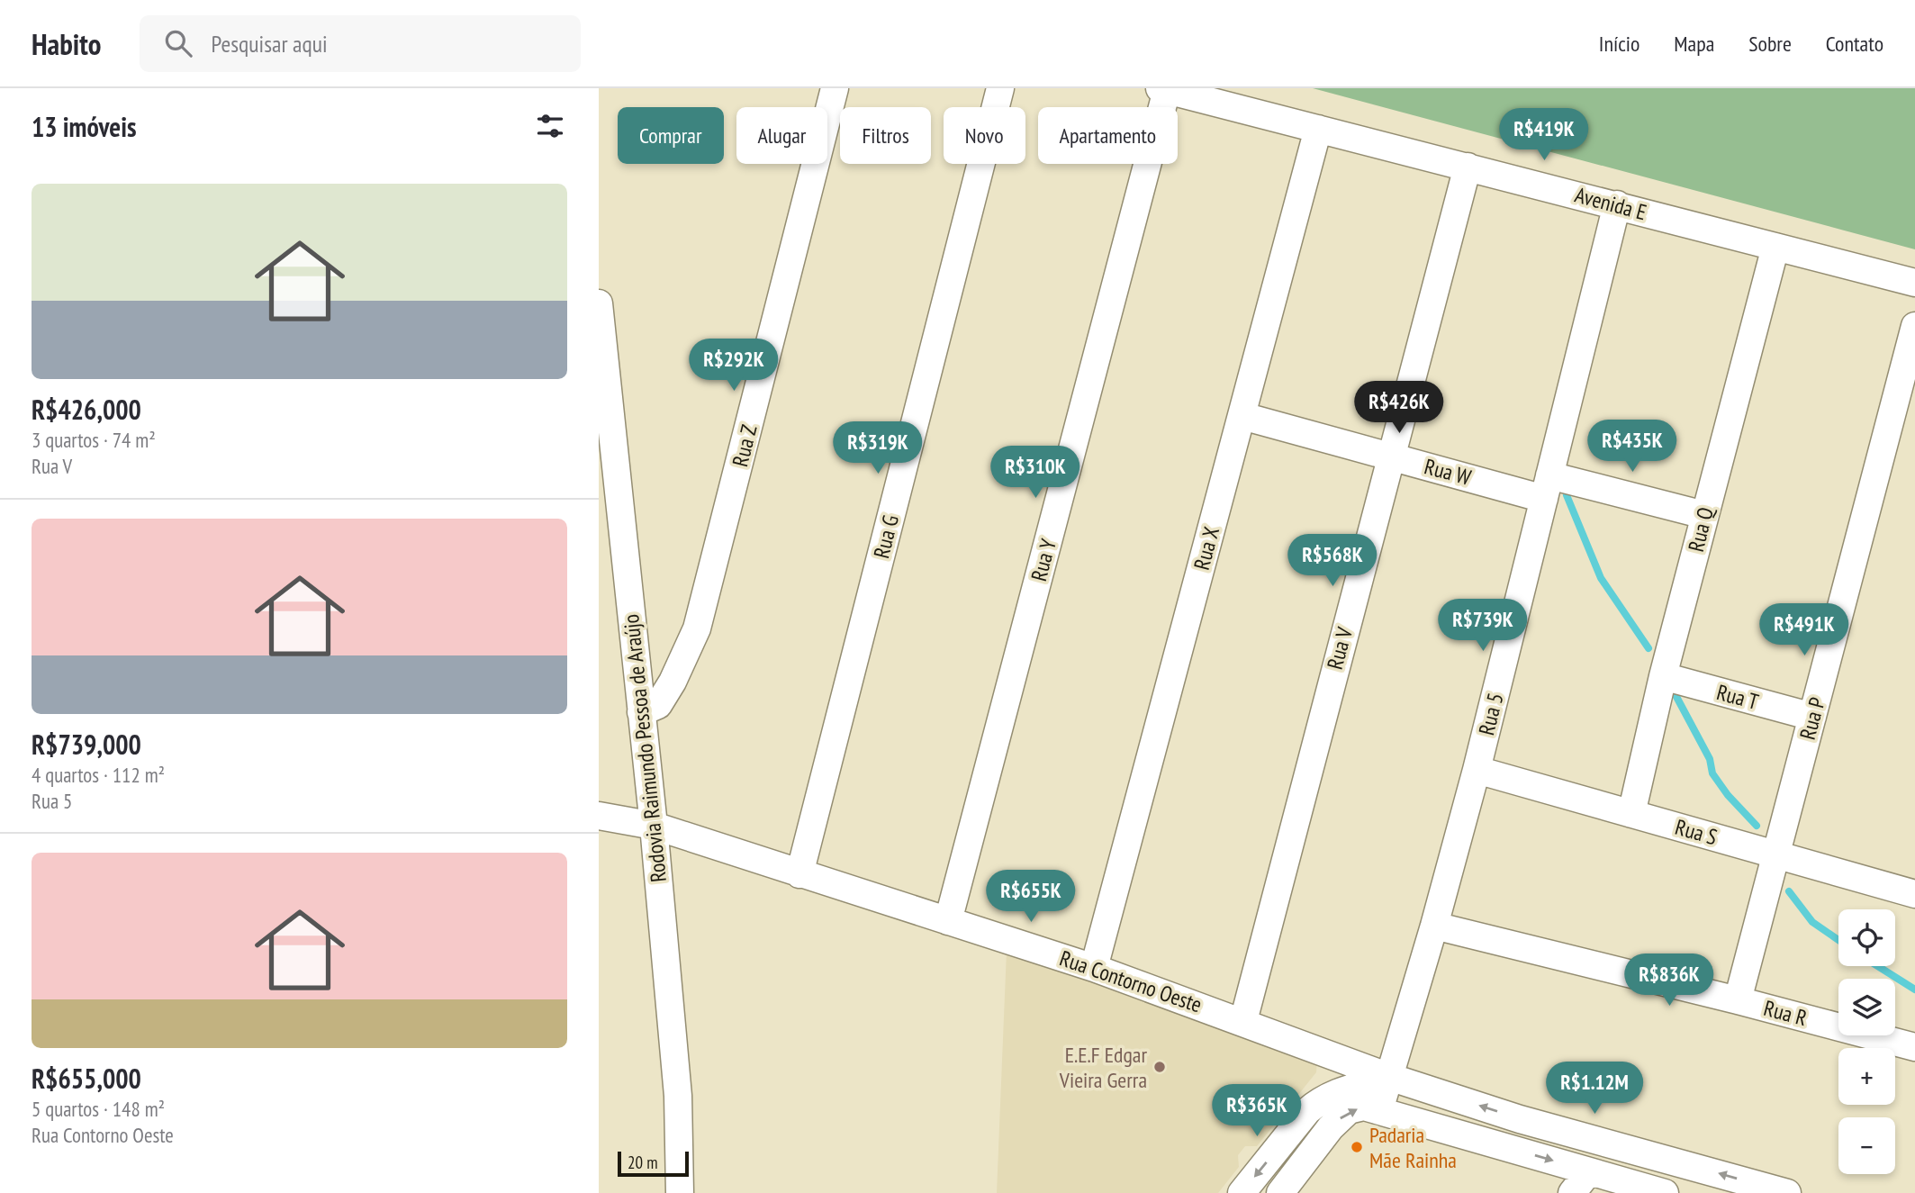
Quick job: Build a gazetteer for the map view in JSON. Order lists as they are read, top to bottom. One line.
{"streets":{"street":["Avenida E","Rua Z","Rua W","Rua Q","Rua G","Rua X","Rua Y","Rua V","Rua T","Rua 5","Rua P","Rodovia Raimundo Pessoa de Araújo","Rua S","Rua Contorno Oeste","Rua R"]},"crossings":[["Avenida E","Rua Q"],["Avenida E","Rua X"],["Avenida E","Rua Y"],["Avenida E","Rua V"],["Avenida E","Rua 5"],["Rua Z","Rodovia Raimundo Pessoa de Araújo"],["Rua W","Rua Q"],["Rua W","Rua X"],["Rua W","Rua V"],["Rua W","Rua 5"],["Rua Q","Rua T"],["Rua Q","Rua S"],["Rua G","Rua Contorno Oeste"],["Rua X","Rua Contorno Oeste"],["Rua Y","Rua Contorno Oeste"],["Rua V","Rua Contorno Oeste"],["Rua T","Rua P"],["Rua 5","Rua S"],["Rua 5","Rua Contorno Oeste"],["Rua 5","Rua R"],["Rua P","Rua S"],["Rua P","Rua R"],["Rodovia Raimundo Pessoa de Araújo","Rua Contorno Oeste"]],"places":["E.E.F Edgar Vieira Gerra","Padaria Mãe Rainha"],"scale_bar":"20 m","page":{"header":"Habito","search":"Pesquisar aqui","nav":["Início","Mapa","Sobre","Contato"],"heading":"13 imóveis","chip":["Comprar","Alugar","Filtros","Novo","Apartamento"],"price":["R$419K","R$292K","R$426K","R$435K","R$319K","R$310K","R$568K","R$739K","R$491K","R$655K","R$836K","R$1.12M","R$365K"],"list":[{"name":"R$426,000","note":"3 quartos · 74 m² · Rua V"},{"name":"R$739,000","note":"4 quartos · 112 m² · Rua 5"},{"name":"R$655,000","note":"5 quartos · 148 m² · Rua Contorno Oeste"}],"map_buttons":["+","−"],"scale":"20 m"}}
